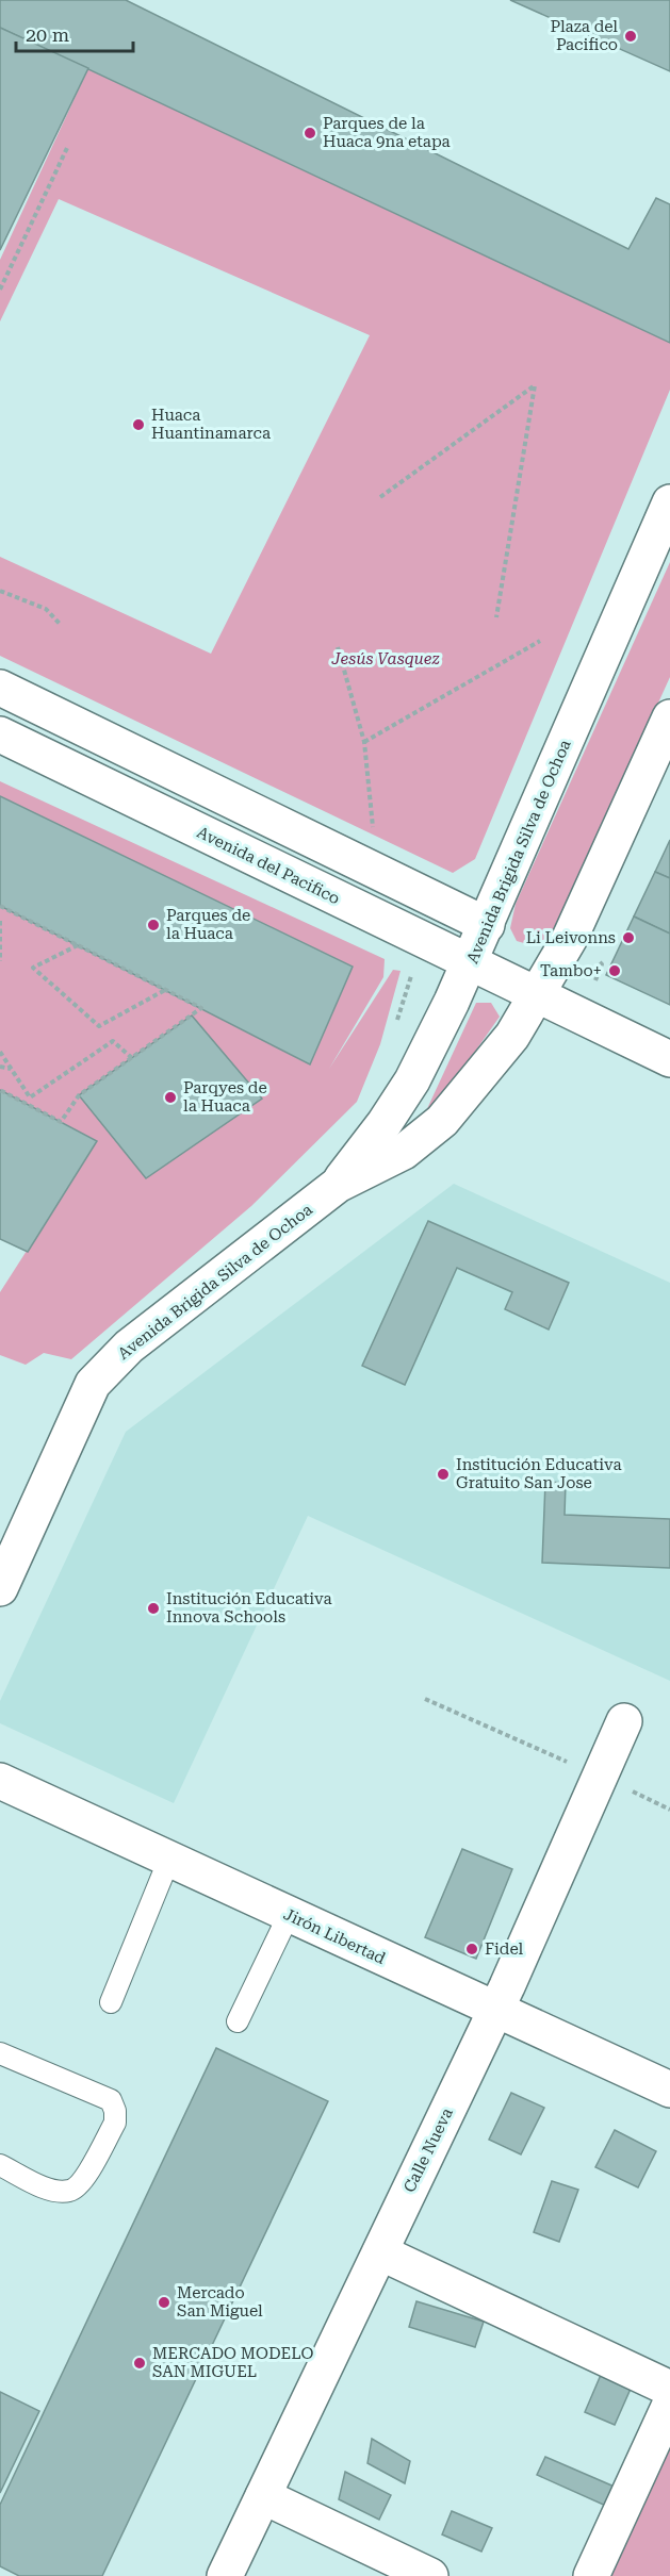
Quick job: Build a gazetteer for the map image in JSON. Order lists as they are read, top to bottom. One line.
{"streets":{"street":["Avenida Brigida Silva de Ochoa","Avenida del Pacifico","Jirón Libertad","Calle Nueva"]},"crossings":[["Avenida Brigida Silva de Ochoa","Avenida del Pacifico"],["Jirón Libertad","Calle Nueva"]],"parks":["Jesús Vasquez"],"places":["Plaza del Pacifico","Parques de la Huaca 9na etapa","Huaca Huantinamarca","Parques de la Huaca","Li Leivonns","Tambo+","Parqyes de la Huaca","Institución Educativa Gratuito San Jose","Institución Educativa Innova Schools","Fidel","Mercado San Miguel","MERCADO MODELO SAN MIGUEL"],"scale_bar":"20 m"}
